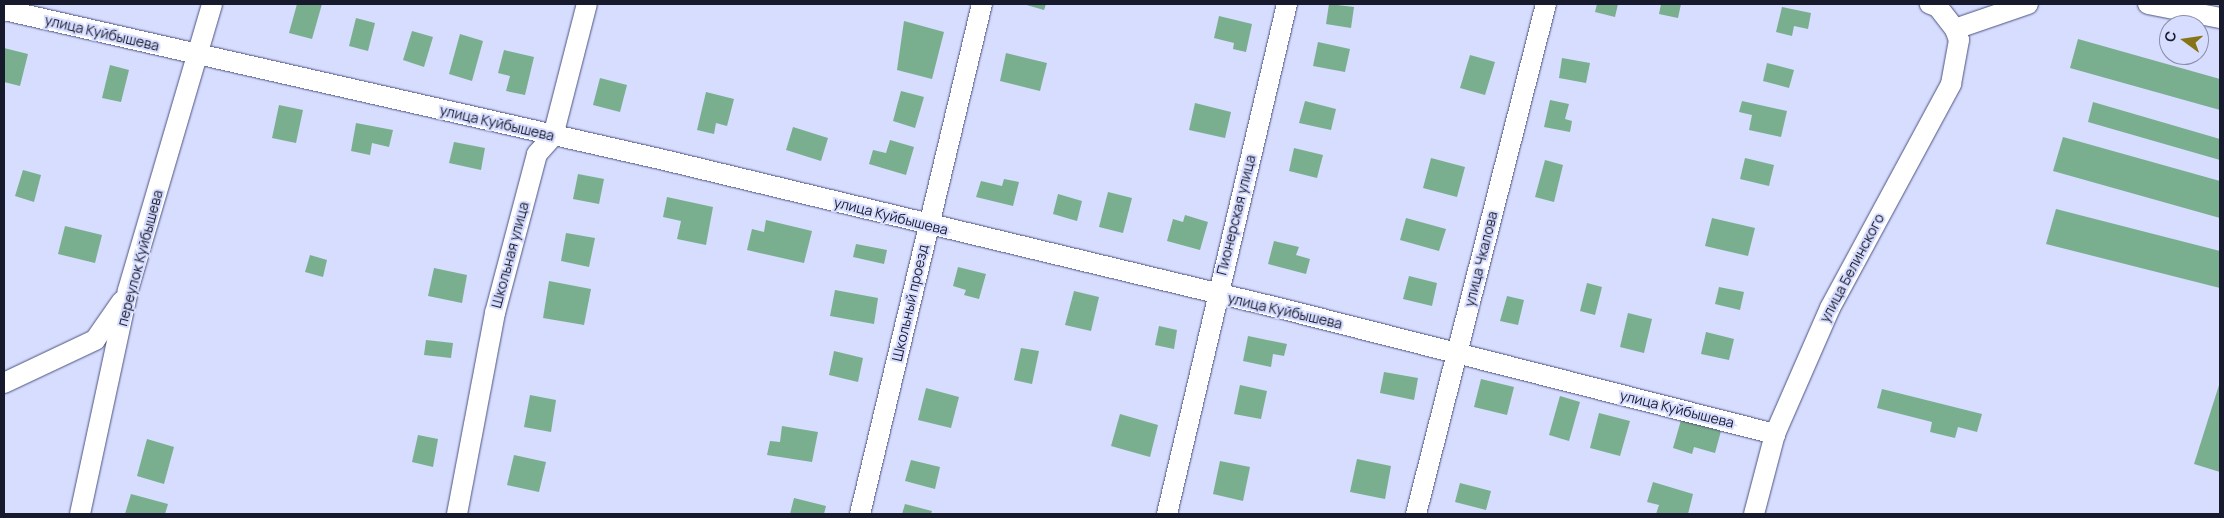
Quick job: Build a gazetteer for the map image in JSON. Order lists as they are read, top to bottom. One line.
{"streets":{"street":["улица Куйбышева","Пионерская улица","Школьная улица","переулок Куйбышева","улица Чкалова","улица Белинского","Школьный проезд"]},"crossings":[["улица Куйбышева","Пионерская улица"],["улица Куйбышева","Школьная улица"],["улица Куйбышева","переулок Куйбышева"],["улица Куйбышева","улица Чкалова"],["улица Куйбышева","улица Белинского"],["улица Куйбышева","Школьный проезд"]],"north":"left"}
